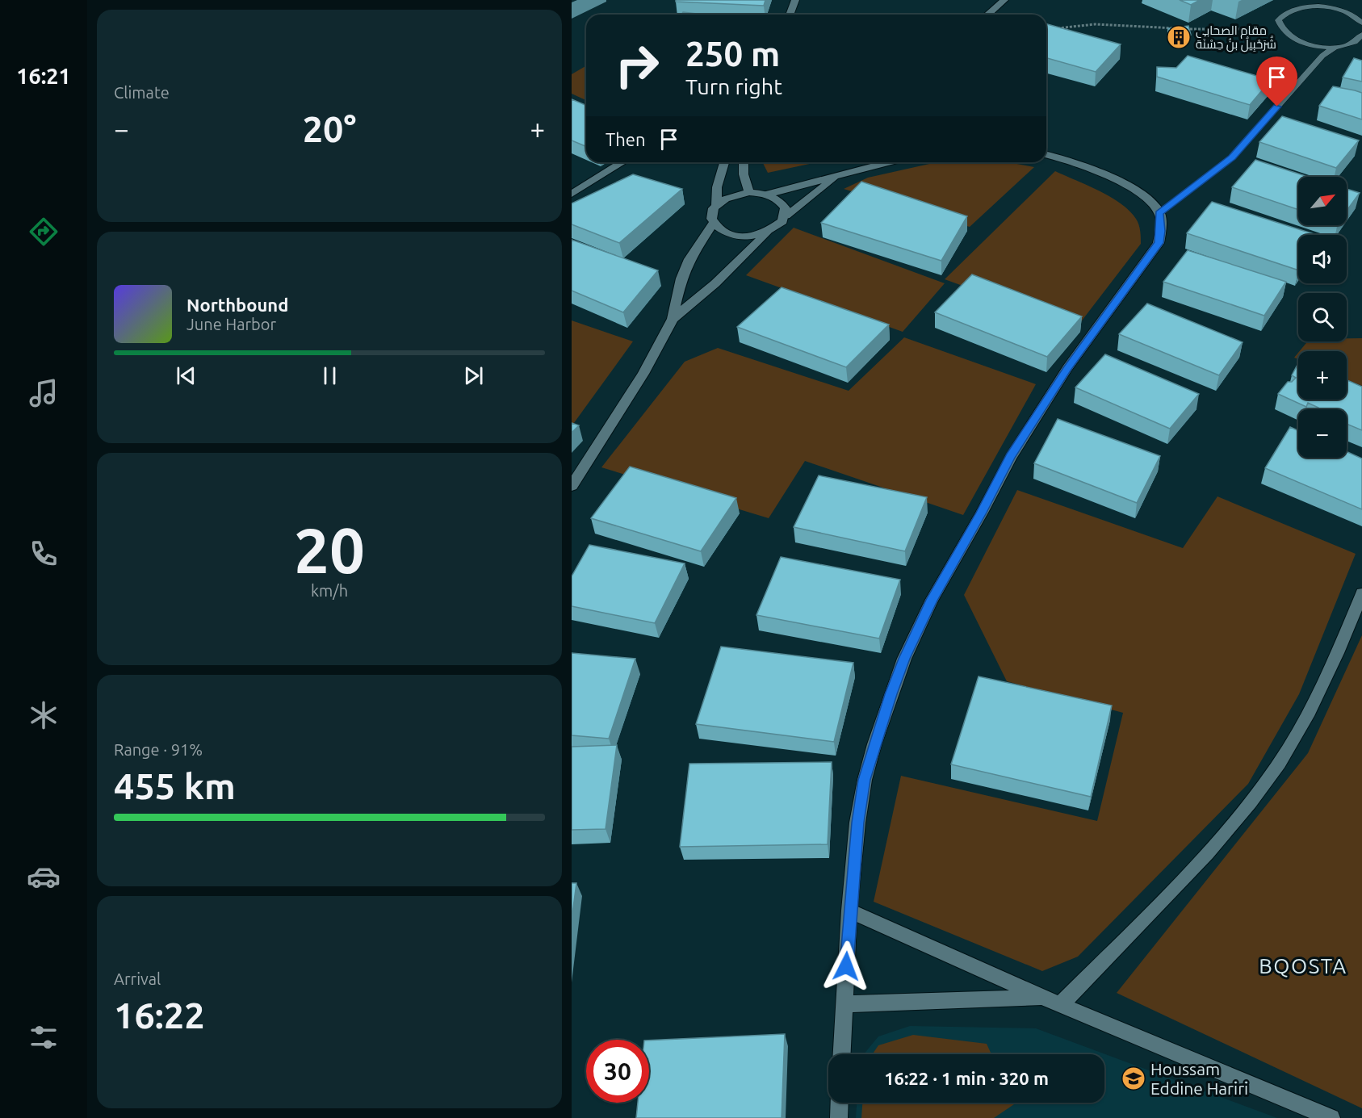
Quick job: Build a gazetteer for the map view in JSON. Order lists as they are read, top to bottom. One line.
{"districts":["BQOSTA"],"places":{"building":["مقام الصحابي شُرَحْبِيلُ بنُ حِسْنَة"],"school or university":["Houssam Eddine Hariri"]},"north":"top right","page":{"tabs":"16:21","tile":["Climate",["20","km/h"],["Range · 91%","455 km"],["Arrival","16:22"]],"turn":["250 m","Turn right"],"heat":["−","20°","+"],"then":"Then","map_buttons":["+","−"],"song":["Northbound","June Harbor"],"limit":"30","trip":"16:22 · 1 min · 320 m"}}
